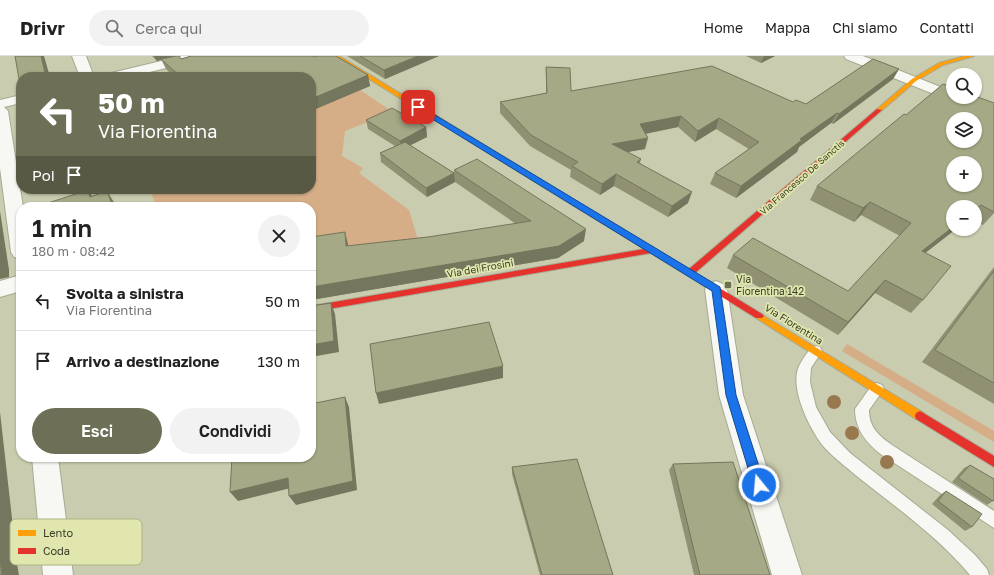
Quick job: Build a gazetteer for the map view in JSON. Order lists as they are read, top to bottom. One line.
{"streets":{"street":["Via Francesco De Sanctis","Via dei Frosini","Via Fiorentina"]},"crossings":[["Via Francesco De Sanctis","Via Fiorentina"],["Via dei Frosini","Via Fiorentina"]],"places":{"transit":["Via Fiorentina 142"]},"legend":["Lento","Coda"],"page":{"header":"Drivr","search":"Cerca qui","nav":["Home","Mappa","Chi siamo","Contatti"],"map_buttons":["+","−"],"turn":["50 m","Via Fiorentina"],"then":"Poi","heading":["1 min","180 m · 08:42"],"list":[{"name":"Svolta a sinistra","note":"Via Fiorentina","value":"50 m"},{"name":"Arrivo a destinazione","value":"130 m"}],"buttons":["Esci","Condividi"]}}
